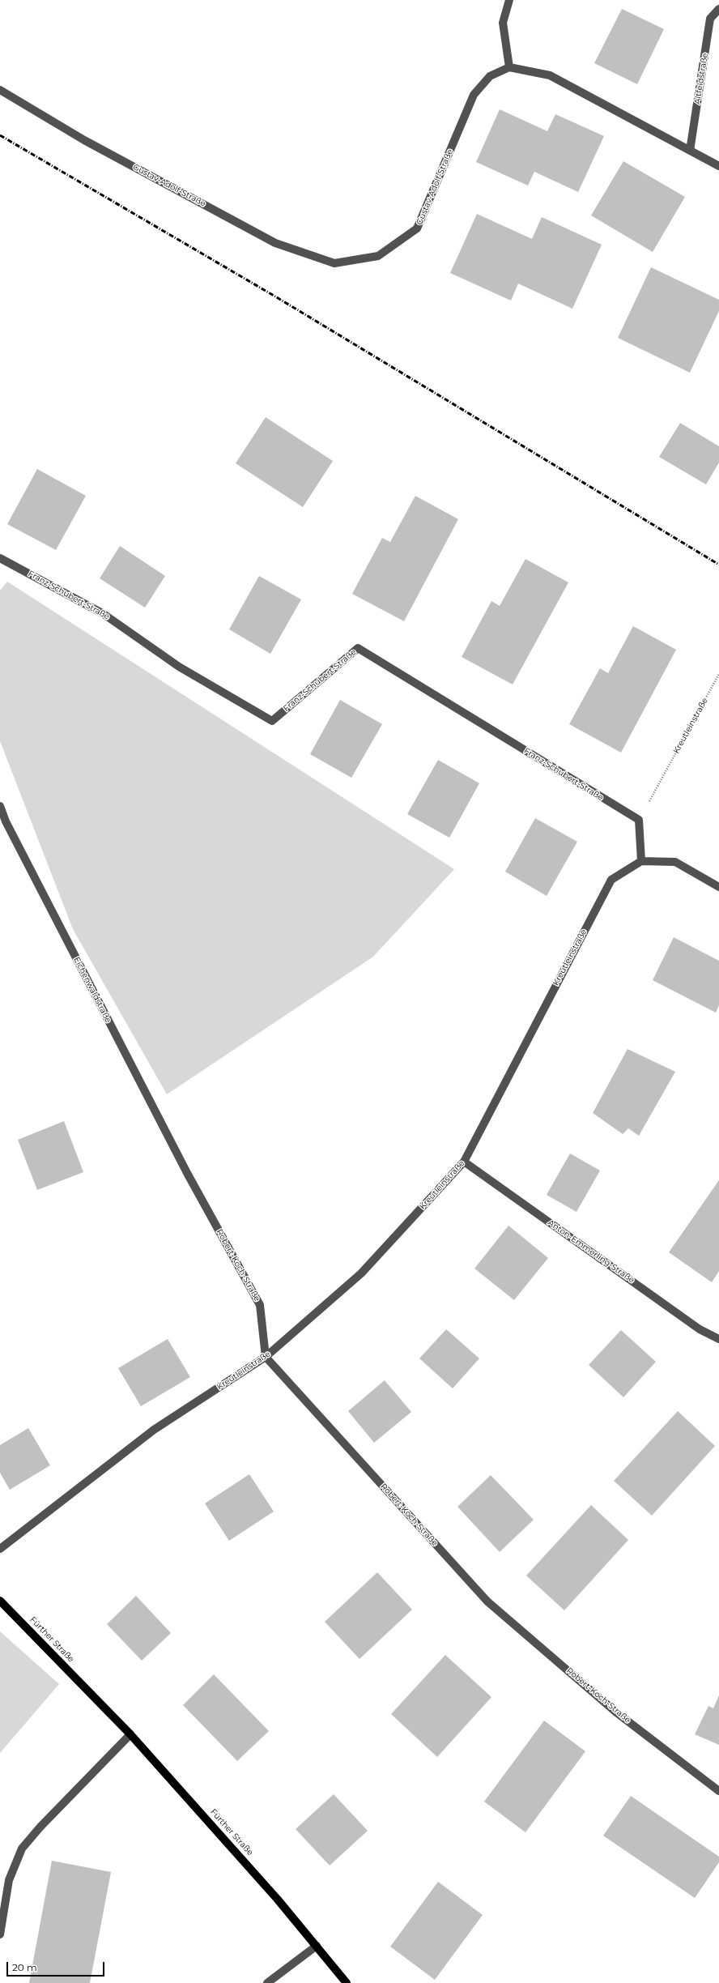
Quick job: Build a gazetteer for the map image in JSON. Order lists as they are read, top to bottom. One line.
{"streets":{"main road":["Fürther Straße"],"street":["Altfeldstraße","Gustav-Adolf-Straße","Franz-Schubert-Straße","Kreutleinstraße","Eichenwaldstraße","Anton-Emmerling-Straße","Robert-Koch-Straße"]},"crossings":[["Franz-Schubert-Straße","Kreutleinstraße"],["Kreutleinstraße","Anton-Emmerling-Straße"],["Kreutleinstraße","Robert-Koch-Straße"],["Eichenwaldstraße","Robert-Koch-Straße"]],"scale_bar":"20 m"}
